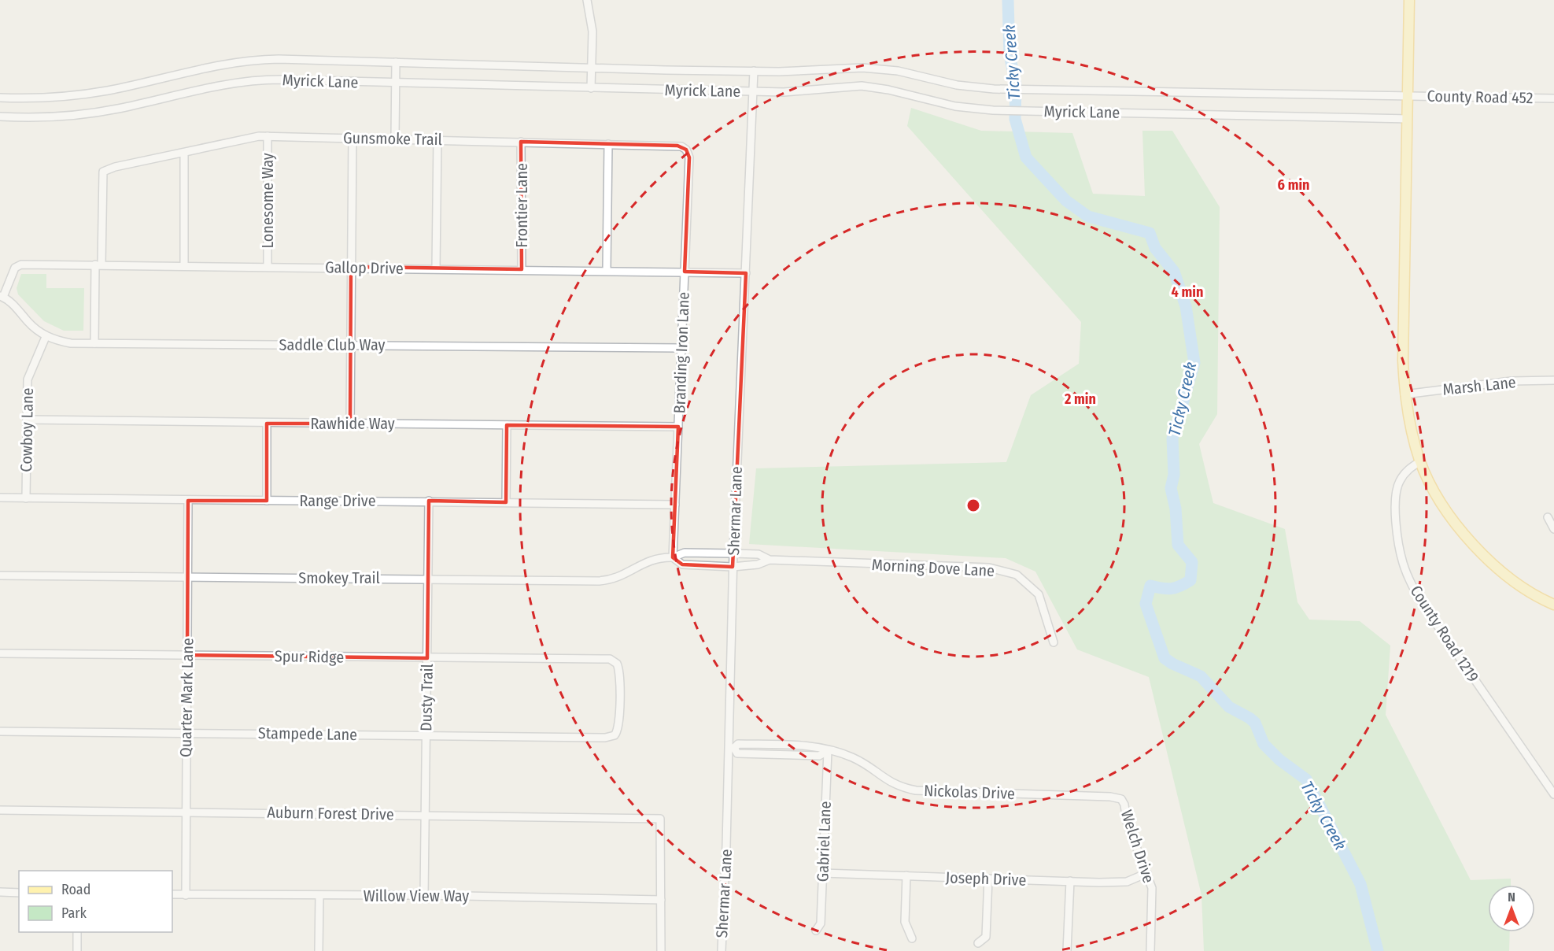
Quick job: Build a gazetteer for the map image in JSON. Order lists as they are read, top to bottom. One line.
{"streets":{"street":["Myrick Lane","County Road 452","Gunsmoke Trail","Lonesome Way","Frontier Lane","Gallop Drive","Saddle Club Way","Branding Iron Lane","Marsh Lane","Rawhide Way","Cowboy Lane","Range Drive","Shermar Lane","Morning Dove Lane","Smokey Trail","County Road 1219","Spur Ridge","Quarter Mark Lane","Dusty Trail","Stampede Lane","Nickolas Drive","Auburn Forest Drive","Gabriel Lane","Welch Drive","Joseph Drive","Willow View Way"]},"crossings":[["Myrick Lane","County Road 452"],["Myrick Lane","Shermar Lane"],["Gunsmoke Trail","Lonesome Way"],["Gunsmoke Trail","Frontier Lane"],["Gunsmoke Trail","Gallop Drive"],["Gunsmoke Trail","Branding Iron Lane"],["Lonesome Way","Gallop Drive"],["Frontier Lane","Gallop Drive"],["Gallop Drive","Saddle Club Way"],["Gallop Drive","Branding Iron Lane"],["Gallop Drive","Shermar Lane"],["Saddle Club Way","Branding Iron Lane"],["Saddle Club Way","Cowboy Lane"],["Branding Iron Lane","Rawhide Way"],["Branding Iron Lane","Range Drive"],["Branding Iron Lane","Smokey Trail"],["Rawhide Way","Cowboy Lane"],["Cowboy Lane","Range Drive"],["Range Drive","Quarter Mark Lane"],["Range Drive","Dusty Trail"],["Shermar Lane","Morning Dove Lane"],["Shermar Lane","Smokey Trail"],["Shermar Lane","Nickolas Drive"],["Morning Dove Lane","Smokey Trail"],["Smokey Trail","Quarter Mark Lane"],["Smokey Trail","Dusty Trail"],["Spur Ridge","Quarter Mark Lane"],["Spur Ridge","Dusty Trail"],["Spur Ridge","Stampede Lane"],["Quarter Mark Lane","Stampede Lane"],["Quarter Mark Lane","Auburn Forest Drive"],["Quarter Mark Lane","Willow View Way"],["Dusty Trail","Stampede Lane"],["Dusty Trail","Auburn Forest Drive"],["Dusty Trail","Willow View Way"],["Nickolas Drive","Gabriel Lane"],["Nickolas Drive","Welch Drive"],["Auburn Forest Drive","Willow View Way"],["Gabriel Lane","Joseph Drive"],["Welch Drive","Joseph Drive"]],"water":["Ticky Creek"],"legend":["Road","Park"],"north":"top","rings":["6 min","4 min","2 min"]}
